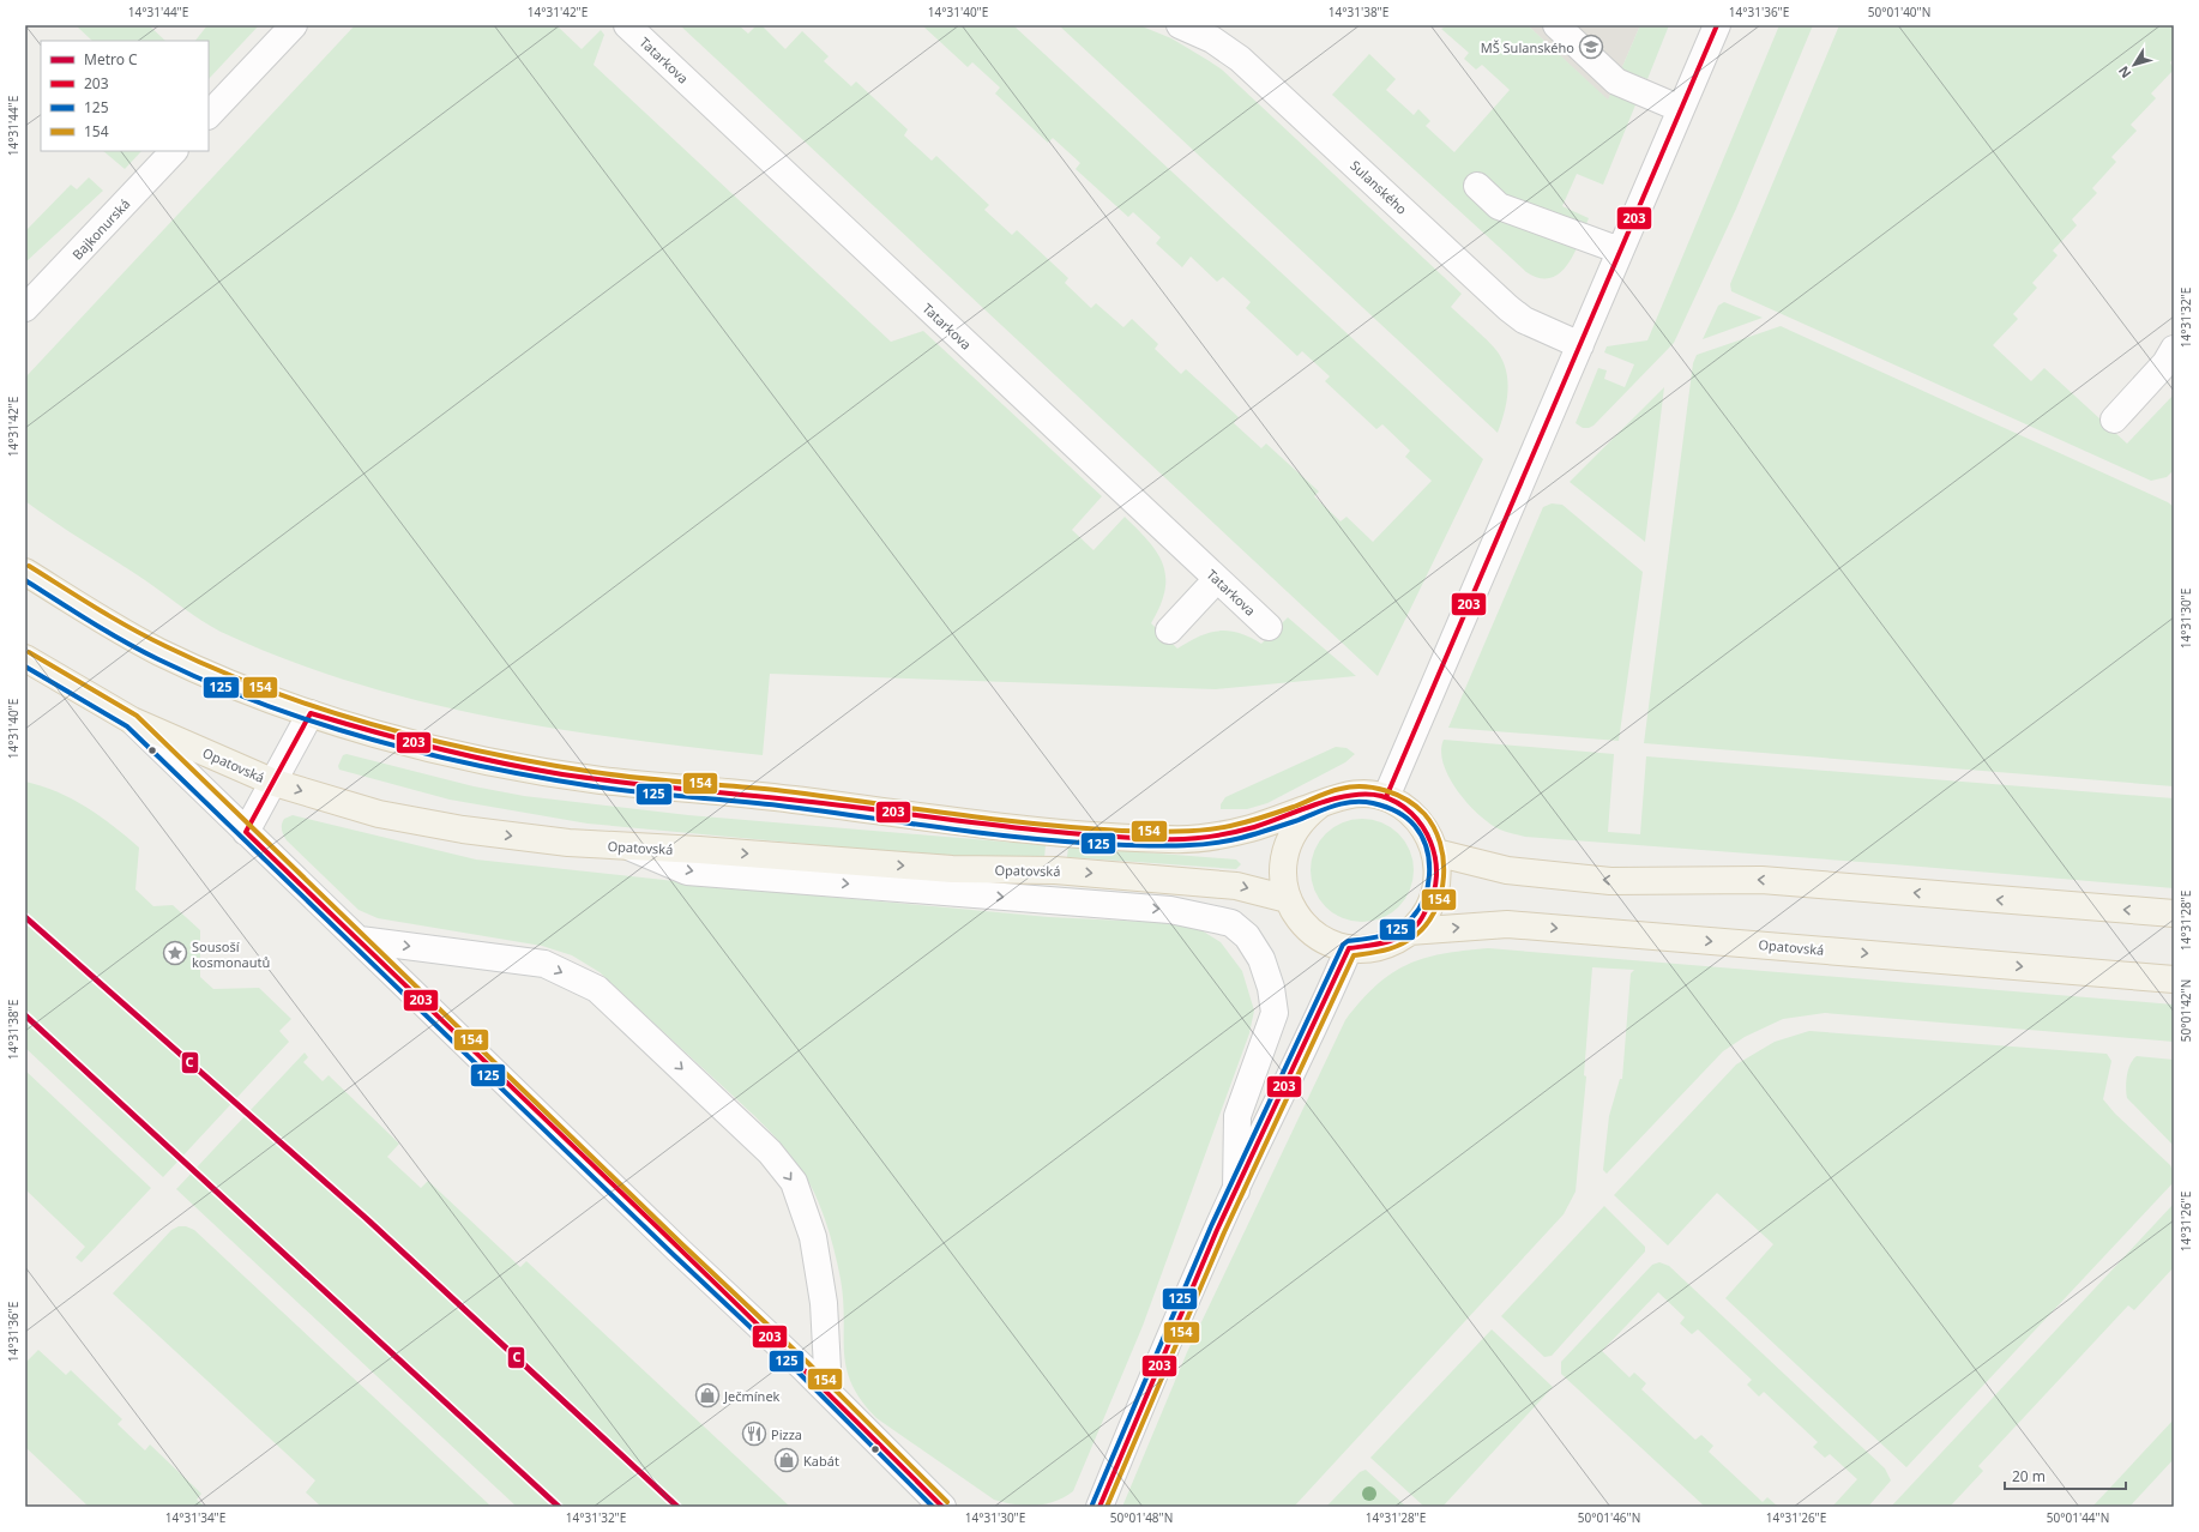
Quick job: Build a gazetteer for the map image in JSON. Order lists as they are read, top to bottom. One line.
{"streets":{"main road":["Opatovská"],"street":["Tatarkova","Sulanského","Bajkonurská"]},"places":{"school or university":["MŠ Sulanského"],"place":["Sousoší kosmonautů"],"shop":["Ječmínek","Kabát"],"restaurant":["Pizza"]},"lines":["transit line 203","transit line 154","transit line 125","metro line C"],"legend":["Metro C","203","125","154"],"scale_bar":"20 m","north":"bottom left","coordinates":["14°31'44\"E","14°31'42\"E","14°31'40\"E","14°31'38\"E","14°31'36\"E","50°01'40\"N","14°31'32\"E","14°31'30\"E","14°31'28\"E","50°01'42\"N","14°31'26\"E","14°31'34\"E","50°01'48\"N","50°01'46\"N","50°01'44\"N"]}
